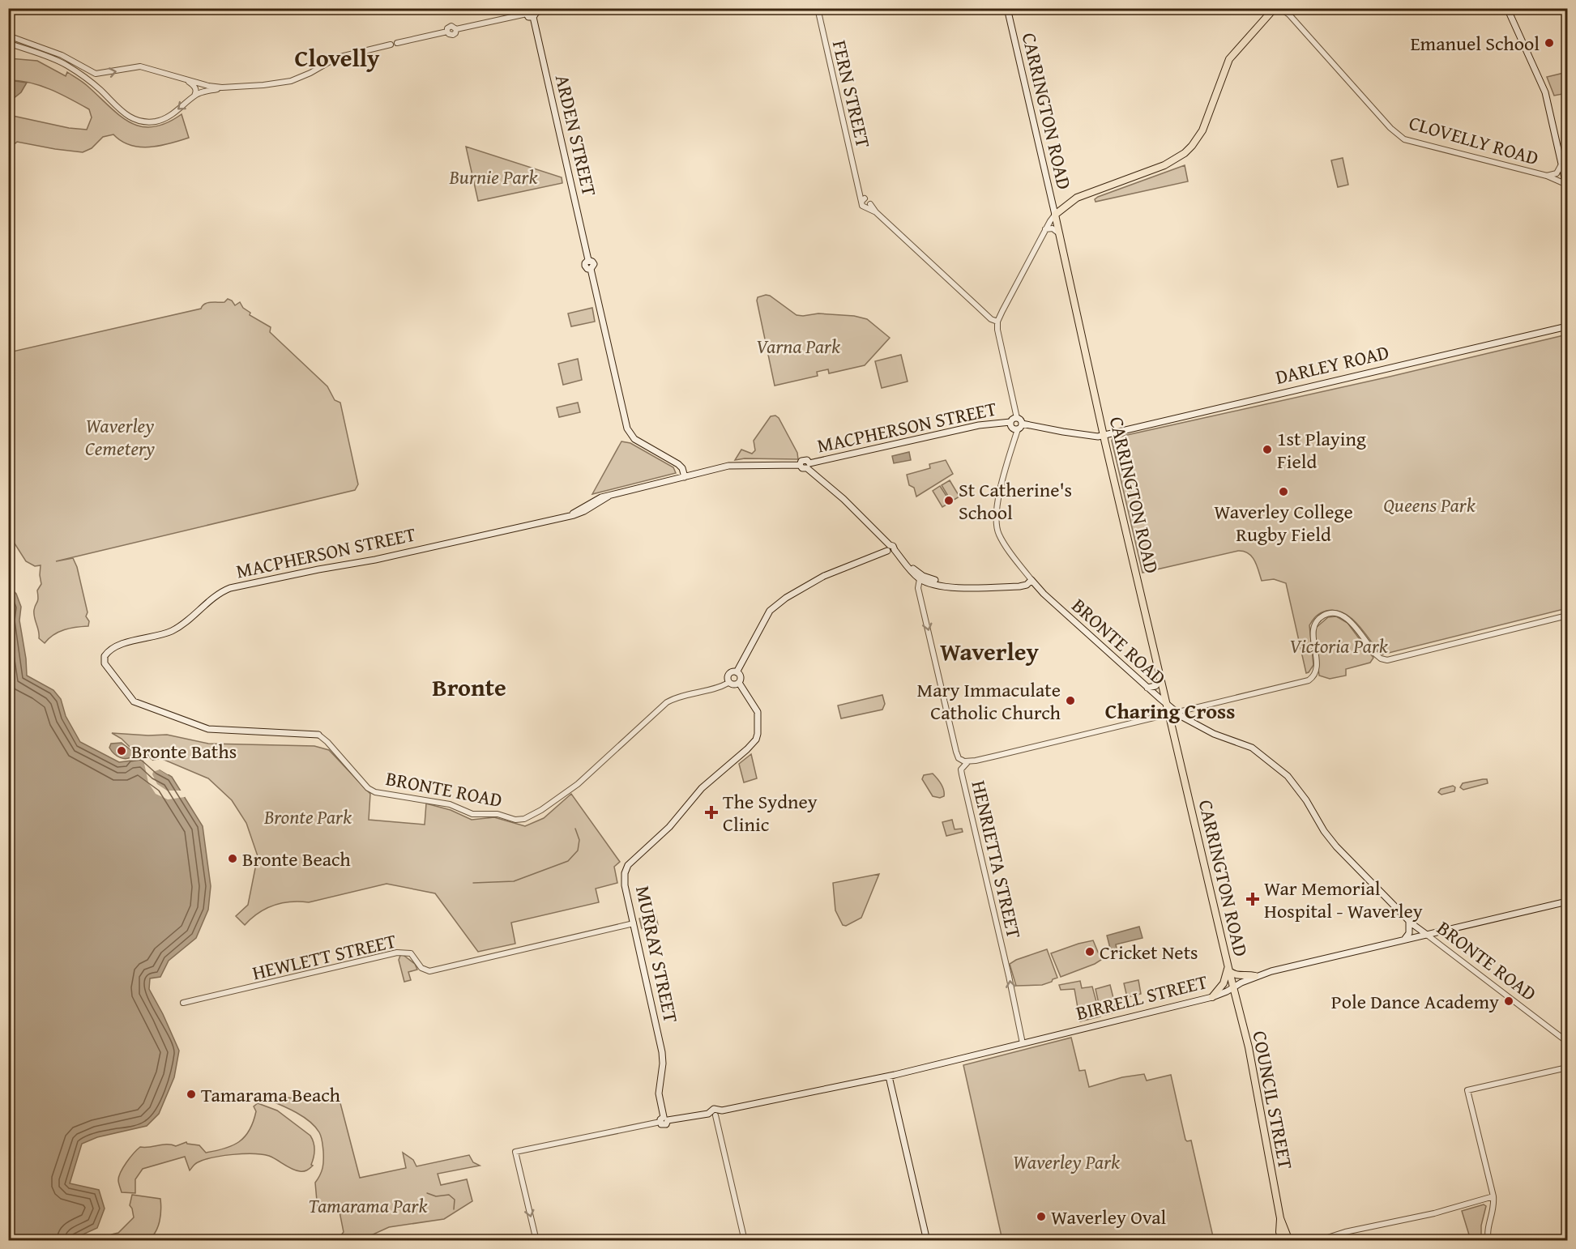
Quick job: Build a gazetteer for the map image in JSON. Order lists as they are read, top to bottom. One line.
{"streets":{"main road":["CARRINGTON ROAD","ARDEN STREET","DARLEY ROAD","MACPHERSON STREET","BRONTE ROAD","MURRAY STREET","BIRRELL STREET","COUNCIL STREET"],"street":["FERN STREET","CLOVELLY ROAD","HENRIETTA STREET","HEWLETT STREET"]},"crossings":[["CARRINGTON ROAD","DARLEY ROAD"],["CARRINGTON ROAD","MACPHERSON STREET"],["CARRINGTON ROAD","BRONTE ROAD"],["CARRINGTON ROAD","BIRRELL STREET"],["CARRINGTON ROAD","COUNCIL STREET"],["ARDEN STREET","MACPHERSON STREET"],["DARLEY ROAD","MACPHERSON STREET"],["MACPHERSON STREET","BRONTE ROAD"],["BRONTE ROAD","MURRAY STREET"],["BRONTE ROAD","BIRRELL STREET"],["HENRIETTA STREET","BIRRELL STREET"],["MURRAY STREET","HEWLETT STREET"],["MURRAY STREET","BIRRELL STREET"],["BIRRELL STREET","COUNCIL STREET"]],"districts":["Clovelly","Waverley","Bronte","Charing Cross"],"parks":["Burnie Park","Varna Park","Waverley Cemetery","Queens Park","Victoria Park","Bronte Park","Waverley Park","Tamarama Park"],"places":{"other":["Emanuel School","1st Playing Field","Waverley College Rugby Field","St Catherine's School","Mary Immaculate Catholic Church","Bronte Baths","Bronte Beach","Cricket Nets","Pole Dance Academy","Tamarama Beach","Waverley Oval"],"health":["The Sydney Clinic","War Memorial Hospital - Waverley"]}}
